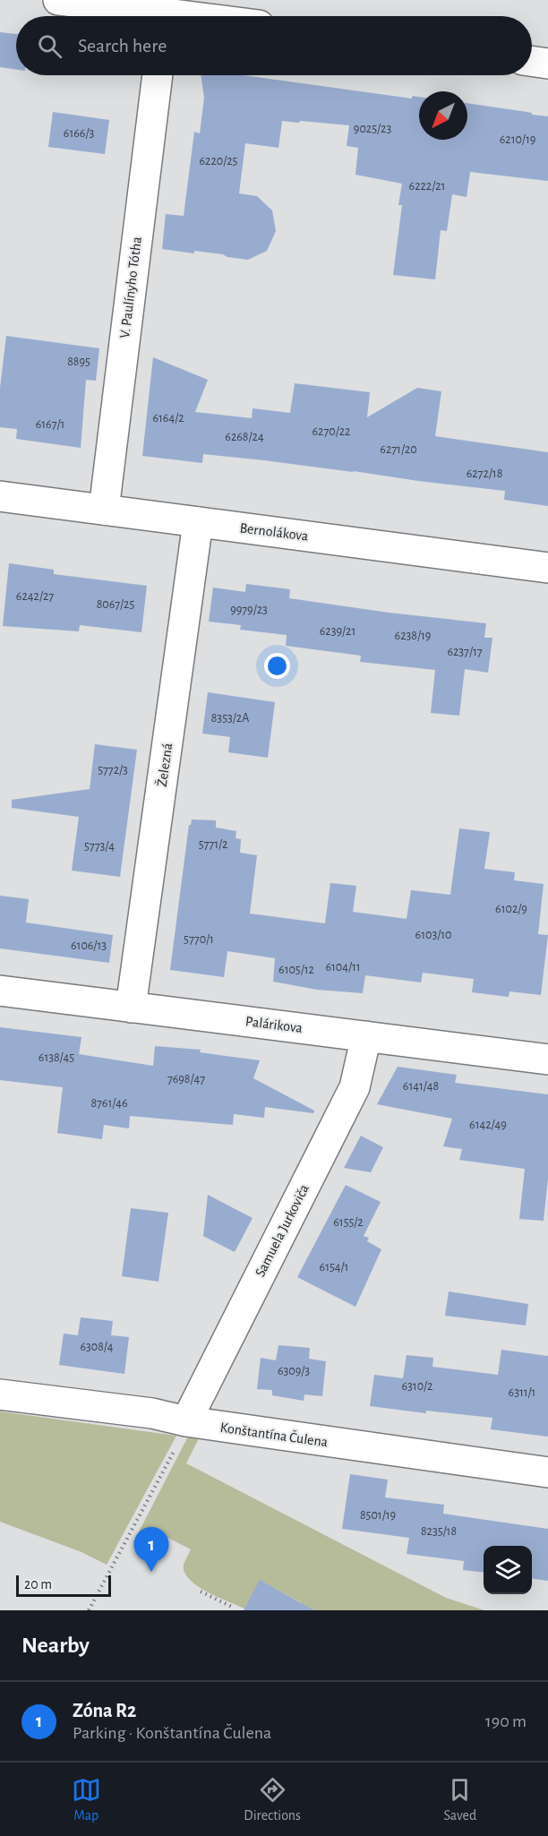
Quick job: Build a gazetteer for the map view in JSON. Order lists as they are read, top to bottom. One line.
{"streets":{"street":["V. Paulínyho Tótha","Bernolákova","Železná","Palárikova","Samuela Jurkoviča","Konštantína Čulena"]},"crossings":[["V. Paulínyho Tótha","Bernolákova"],["Bernolákova","Železná"],["Železná","Palárikova"],["Palárikova","Samuela Jurkoviča"],["Samuela Jurkoviča","Konštantína Čulena"]],"house_numbers":["9025/23","6166/3","6210/19","6220/25","6222/21","8895","6164/2","6167/1","6270/22","6268/24","6271/20","6272/18","6242/27","8067/25","9979/23","6239/21","6238/19","6237/17","8353/2A","5772/3","5771/2","5773/4","6102/9","6103/10","5770/1","6106/13","6104/11","6105/12","6138/45","7698/47","6141/48","8761/46","6142/49","6155/2","6154/1","6308/4","6309/3","6310/2","6311/1","8501/19","8235/18"],"scale_bar":"20 m","north":"bottom left","page":{"search":"Search here","pins":"1","scale":"20 m","heading":"Nearby","list":[{"mark":"1","name":"Zóna R2","note":"Parking · Konštantína Čulena","value":"190 m"}],"nav":["Map","Directions","Saved"]}}
